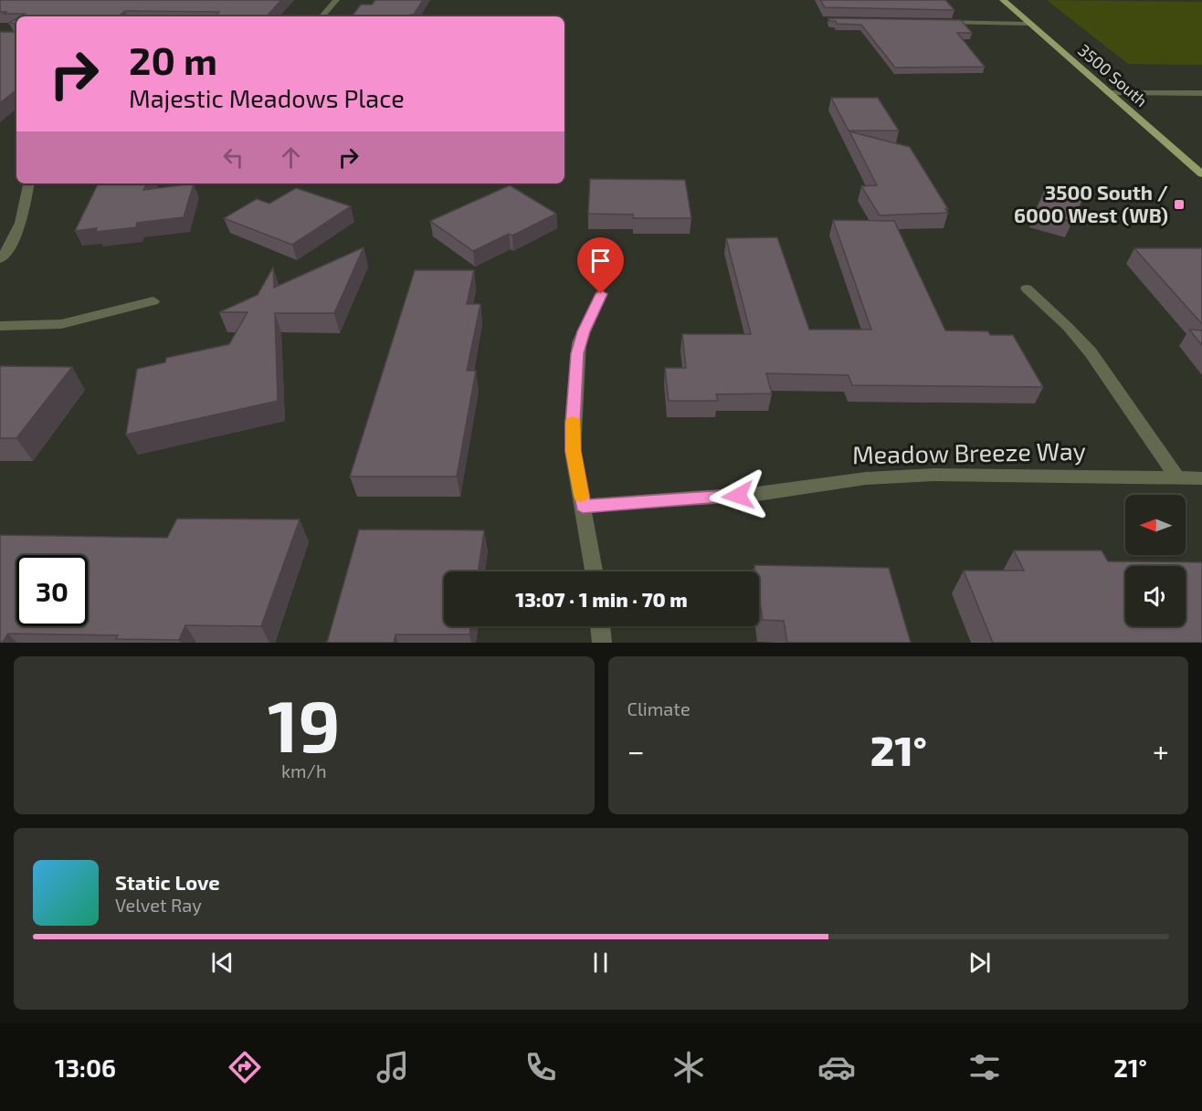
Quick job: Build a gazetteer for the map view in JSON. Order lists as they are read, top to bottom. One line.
{"streets":{"main road":["3500 South"],"street":["Meadow Breeze Way"]},"places":{"transit":["3500 South / 6000 West (WB)"]},"north":"left","page":{"turn":["20 m","Majestic Meadows Place"],"limit":"30","trip":"13:07 · 1 min · 70 m","tile":[["19","km/h"],"Climate"],"heat":["−","21°","+"],"song":["Static Love","Velvet Ray"],"tabs":["13:06","21°"]}}
